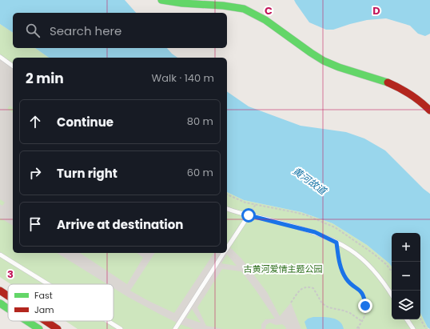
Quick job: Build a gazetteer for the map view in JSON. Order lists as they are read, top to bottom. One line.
{"water":["黄河故道"],"parks":["古黄河爱情主题公园"],"legend":["Fast","Jam"],"page":{"search":"Search here","heading":["2 min","Walk · 140 m"],"list":[["Continue","80 m"],["Turn right","60 m"],"Arrive at destination"],"map_buttons":["+","−"]},"grid":{"columns":["C","D"],"rows":["3"]}}
